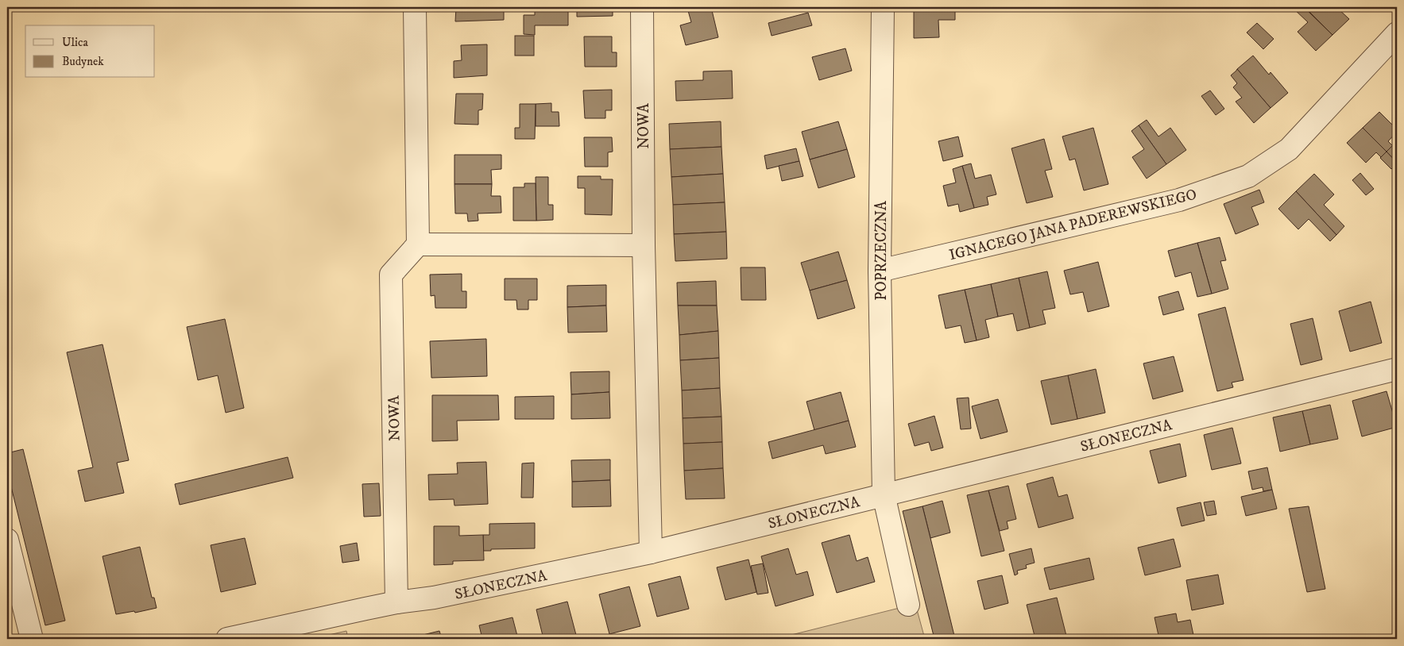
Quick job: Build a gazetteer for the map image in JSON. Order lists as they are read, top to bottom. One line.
{"streets":{"street":["NOWA","IGNACEGO JANA PADEREWSKIEGO","POPRZECZNA","SŁONECZNA"]},"crossings":[["NOWA","SŁONECZNA"],["IGNACEGO JANA PADEREWSKIEGO","POPRZECZNA"],["POPRZECZNA","SŁONECZNA"]],"legend":["Ulica","Budynek"]}
